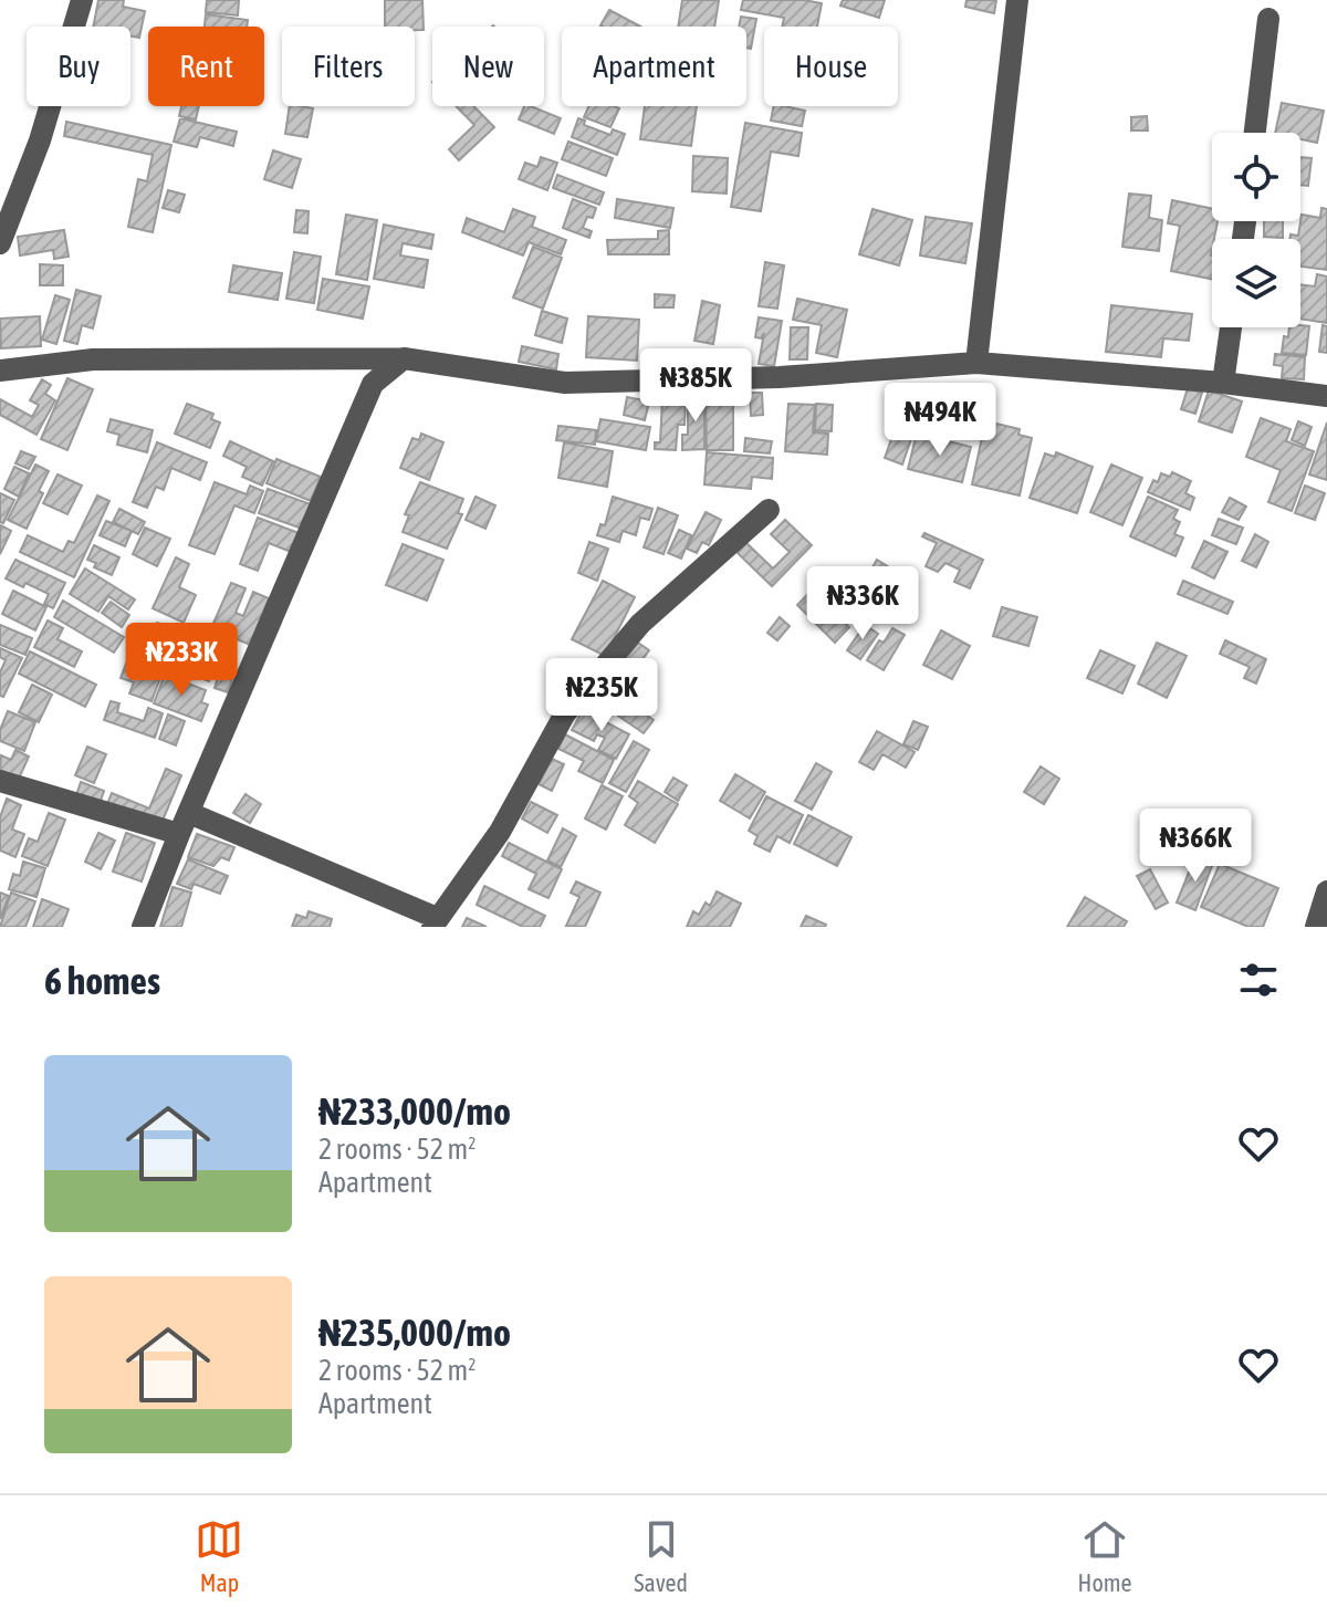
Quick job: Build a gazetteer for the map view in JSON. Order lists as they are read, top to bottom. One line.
{"page":{"chip":["Buy","Rent","Filters","New","Apartment","House"],"price":["₦385K","₦494K","₦336K","₦233K","₦235K","₦366K"],"heading":"6 homes","list":[{"name":"₦233,000/mo","note":"2 rooms · 52 m² · Apartment"},{"name":"₦235,000/mo","note":"2 rooms · 52 m² · Apartment"}],"tabs":["Map","Saved","Home"]}}
